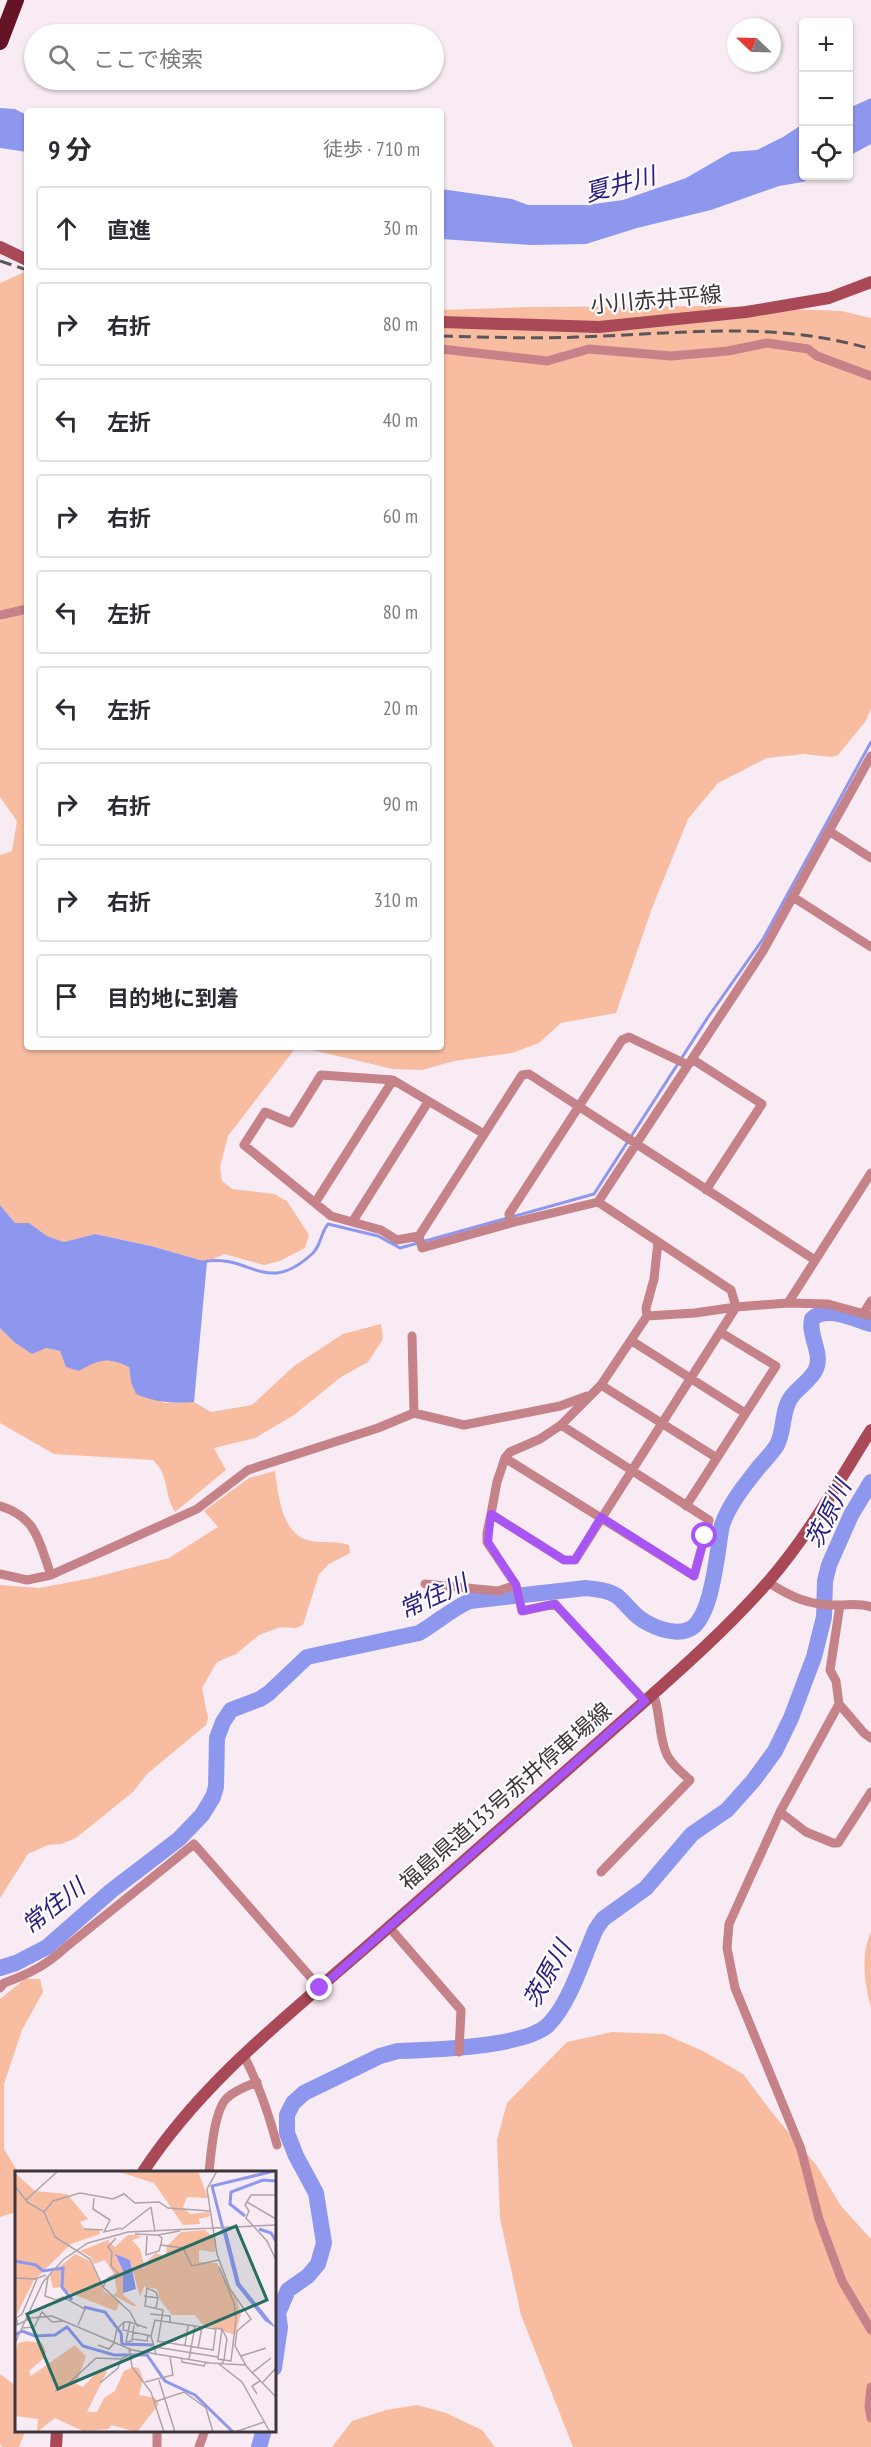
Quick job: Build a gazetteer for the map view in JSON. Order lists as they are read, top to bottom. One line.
{"streets":{"main road":["小川赤井平線","福島県道133号赤井停車場線"]},"water":["夏井川","茨原川","常住川"],"north":"top left","page":{"map_buttons":["+","−"],"search":"ここで検索","heading":["9 分","徒歩 · 710 m"],"list":[["直進","30 m"],["右折","80 m"],["左折","40 m"],["右折","60 m"],["左折","80 m"],["左折","20 m"],["右折","90 m"],["右折","310 m"],"目的地に到着"]}}
